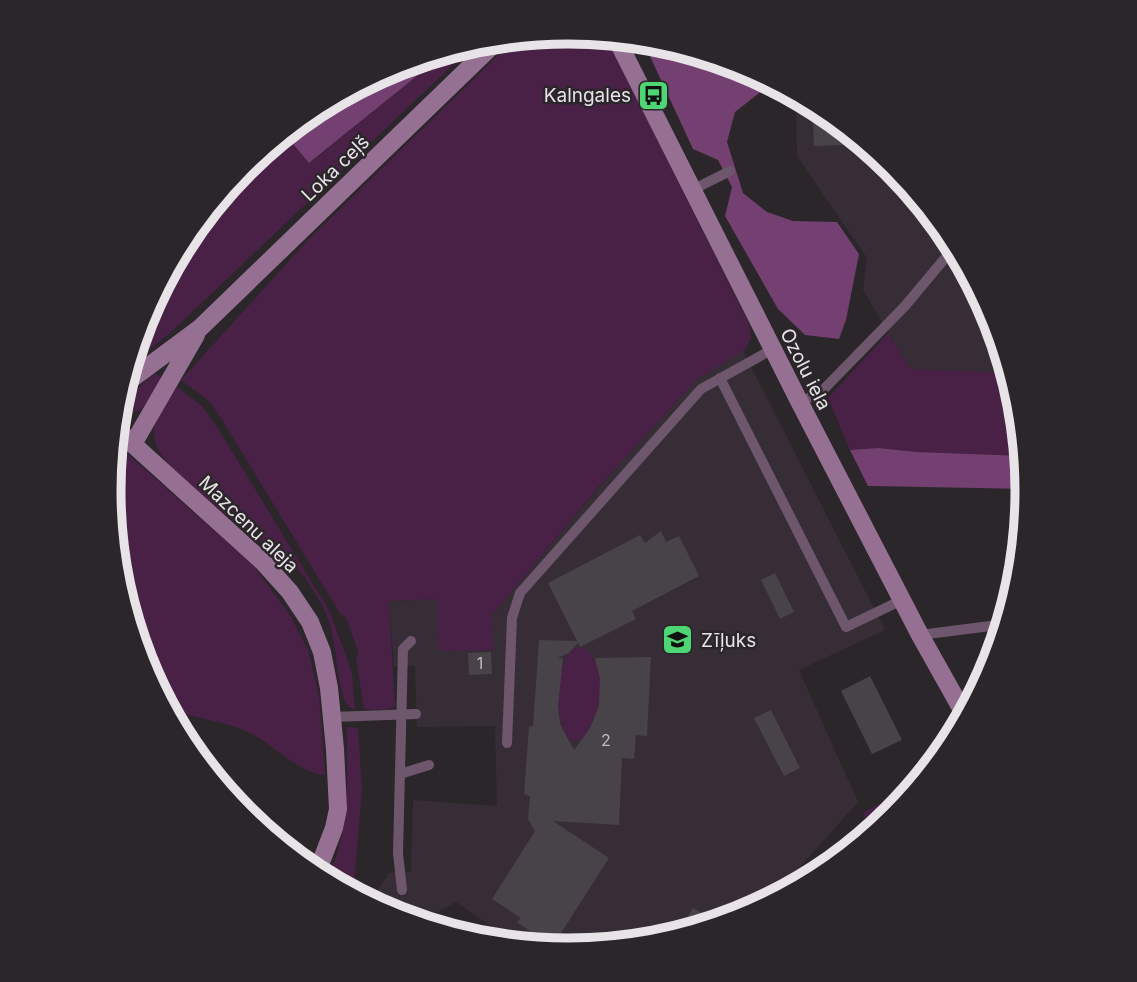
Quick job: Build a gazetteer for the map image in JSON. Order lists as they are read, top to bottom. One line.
{"streets":{"main road":["Loka ceļš","Ozolu iela","Mazcenu aleja"]},"crossings":[["Loka ceļš","Mazcenu aleja"]],"places":{"bus stop":["Kalngales"],"school or university":["Zīļuks"]},"house_numbers":["1","2"]}
